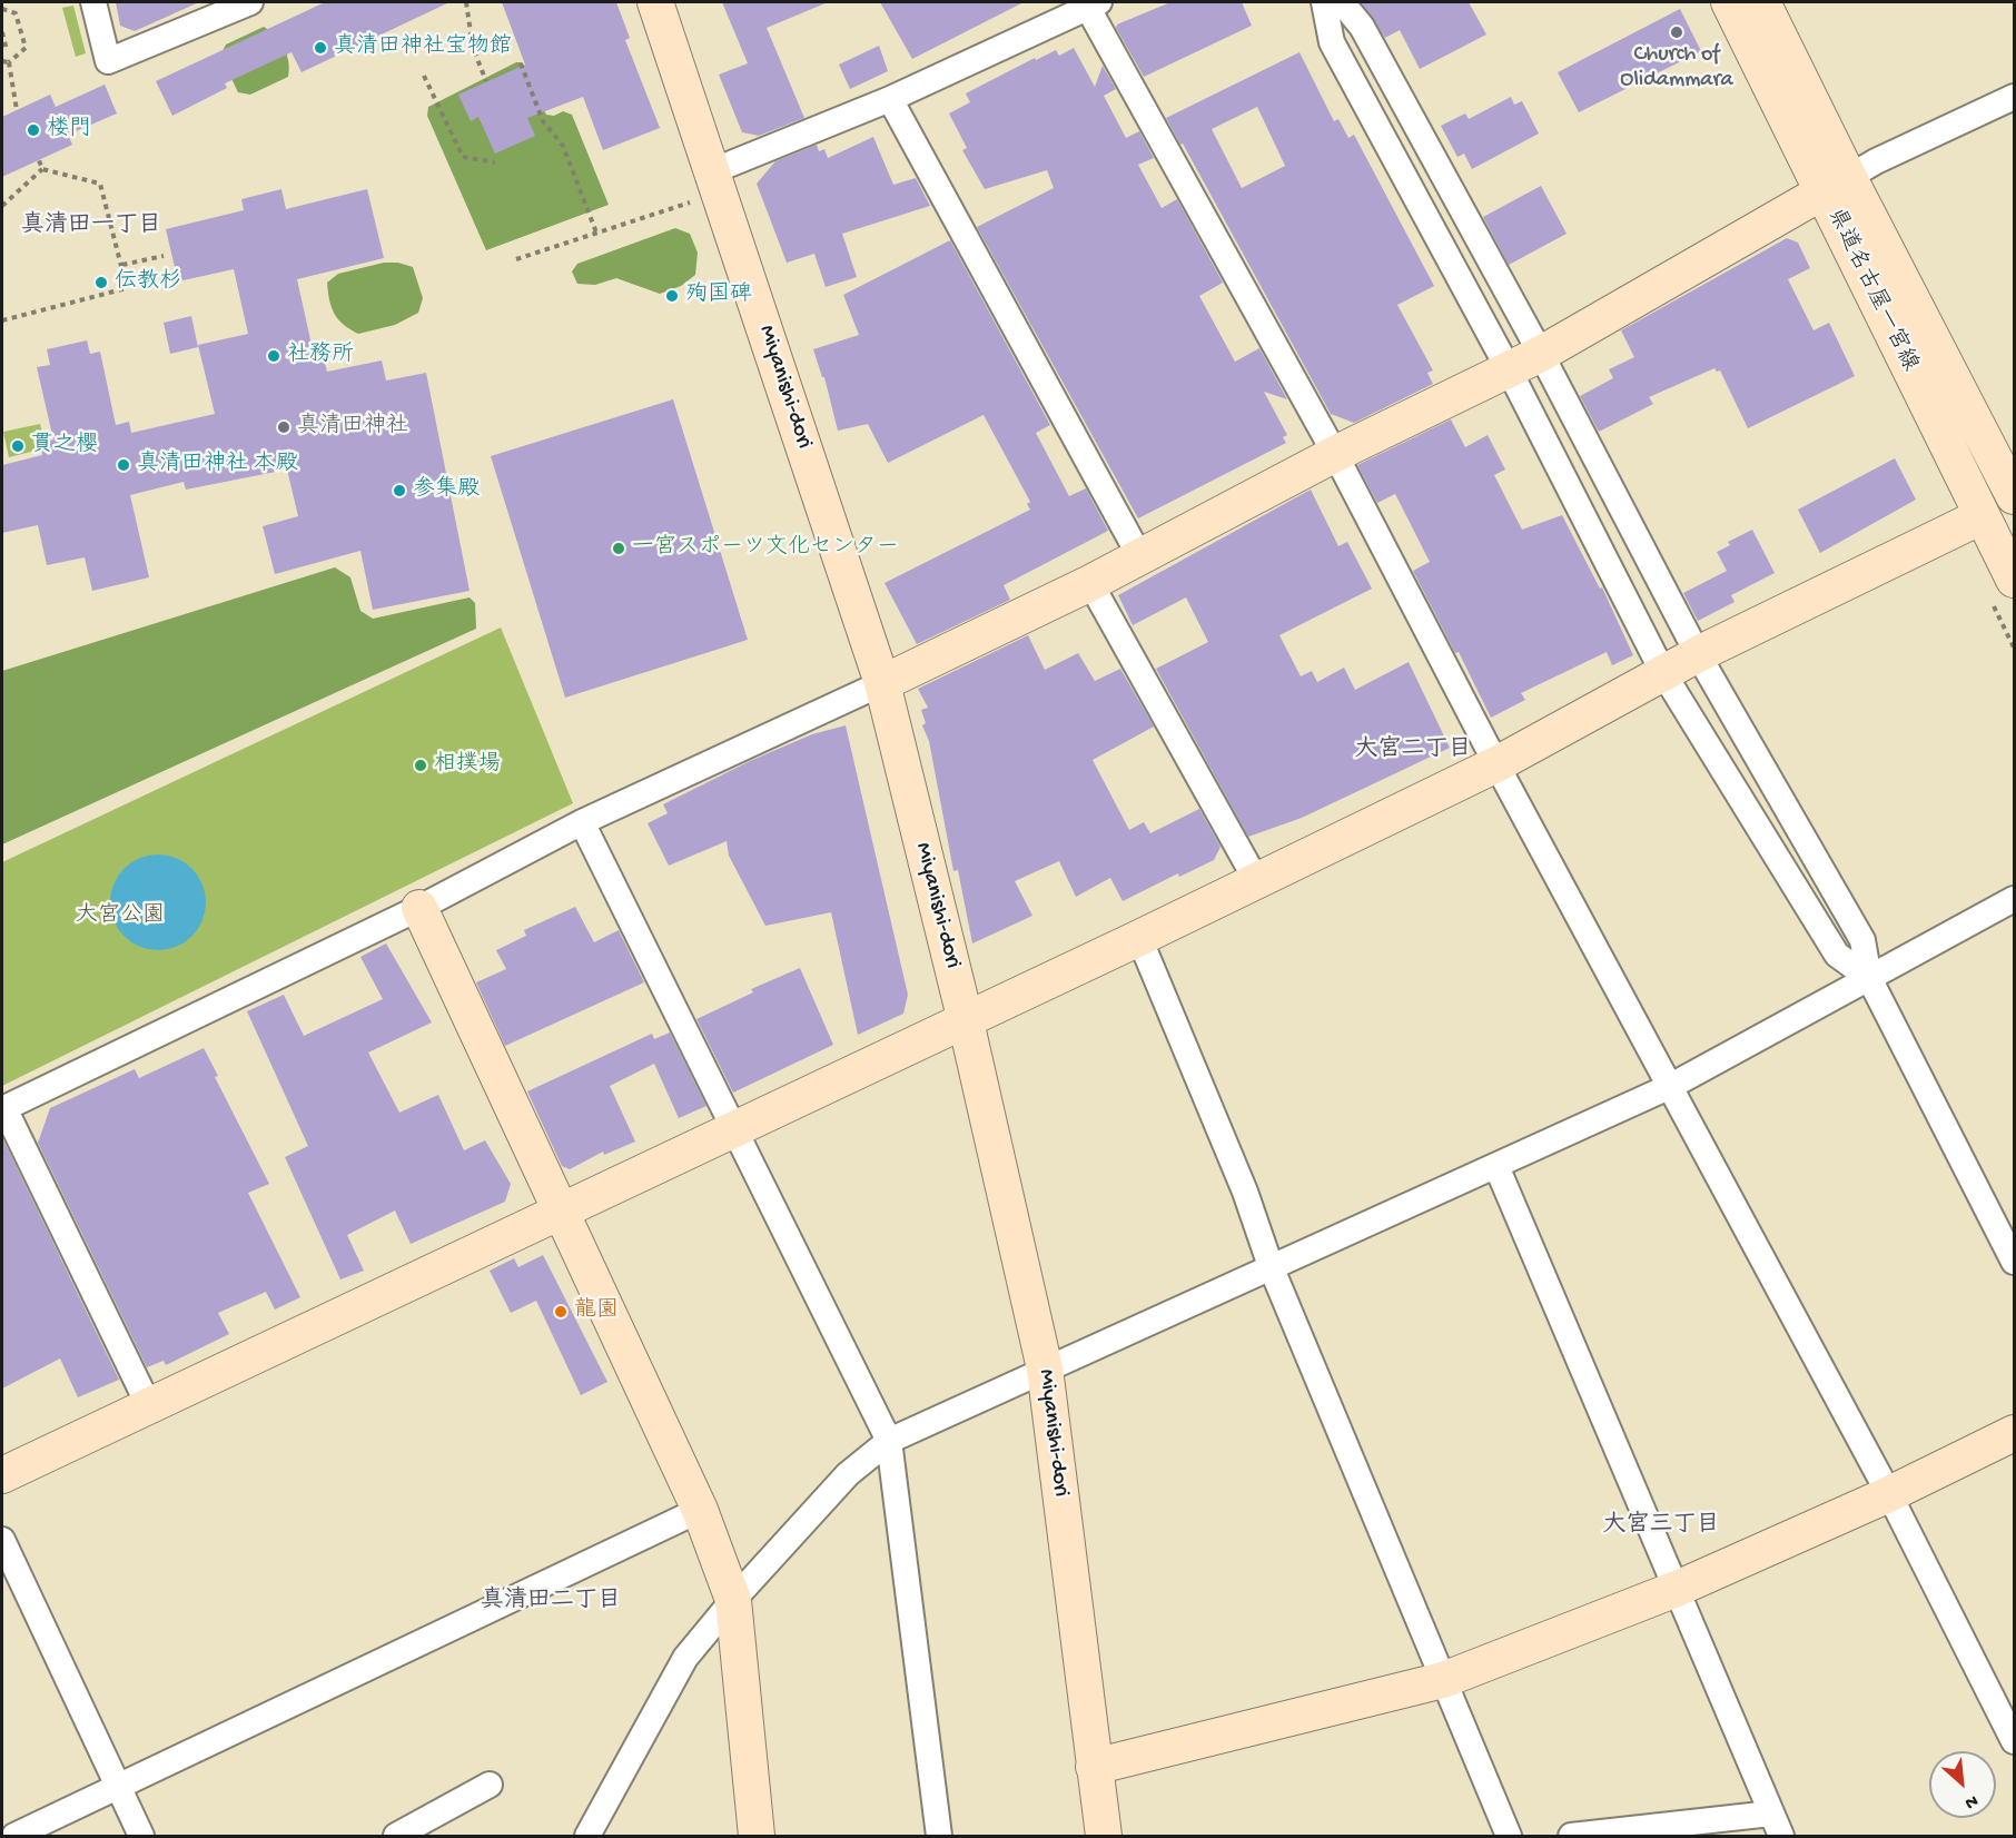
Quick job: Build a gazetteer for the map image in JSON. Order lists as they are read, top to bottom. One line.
{"streets":{"street":["県道名古屋一宮線","Miyanishi-dori"]},"districts":["真清田一丁目","大宮二丁目","大宮三丁目","真清田二丁目"],"parks":["大宮公園"],"places":["Church of Olidammara","真清田神社宝物館","楼門","伝教杉","殉国碑","社務所","真清田神社","貫之櫻","真清田神社 本殿","参集殿","一宮スポーツ文化センター","相撲場","龍園"],"north":"bottom right"}
